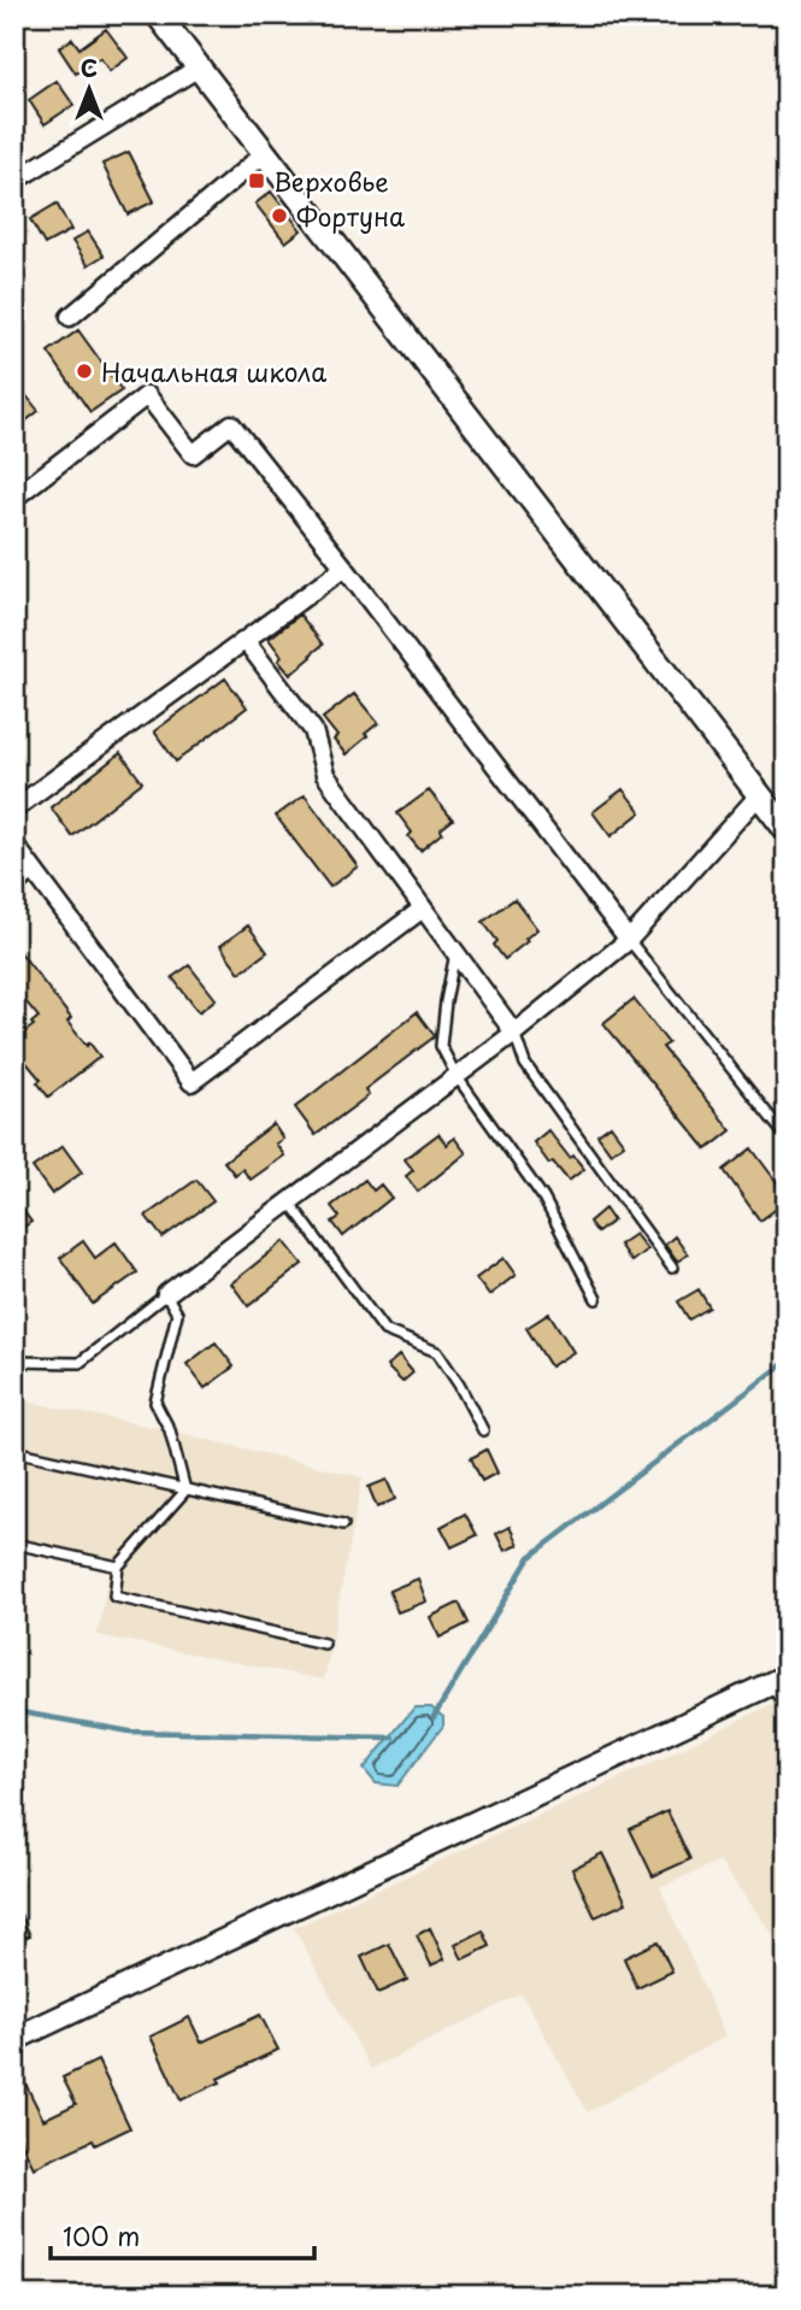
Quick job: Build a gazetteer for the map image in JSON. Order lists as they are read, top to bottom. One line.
{"places":{"transit":["Верховье"],"other":["Фортуна","Начальная школа"]},"scale_bar":"100 m","north":"top"}
